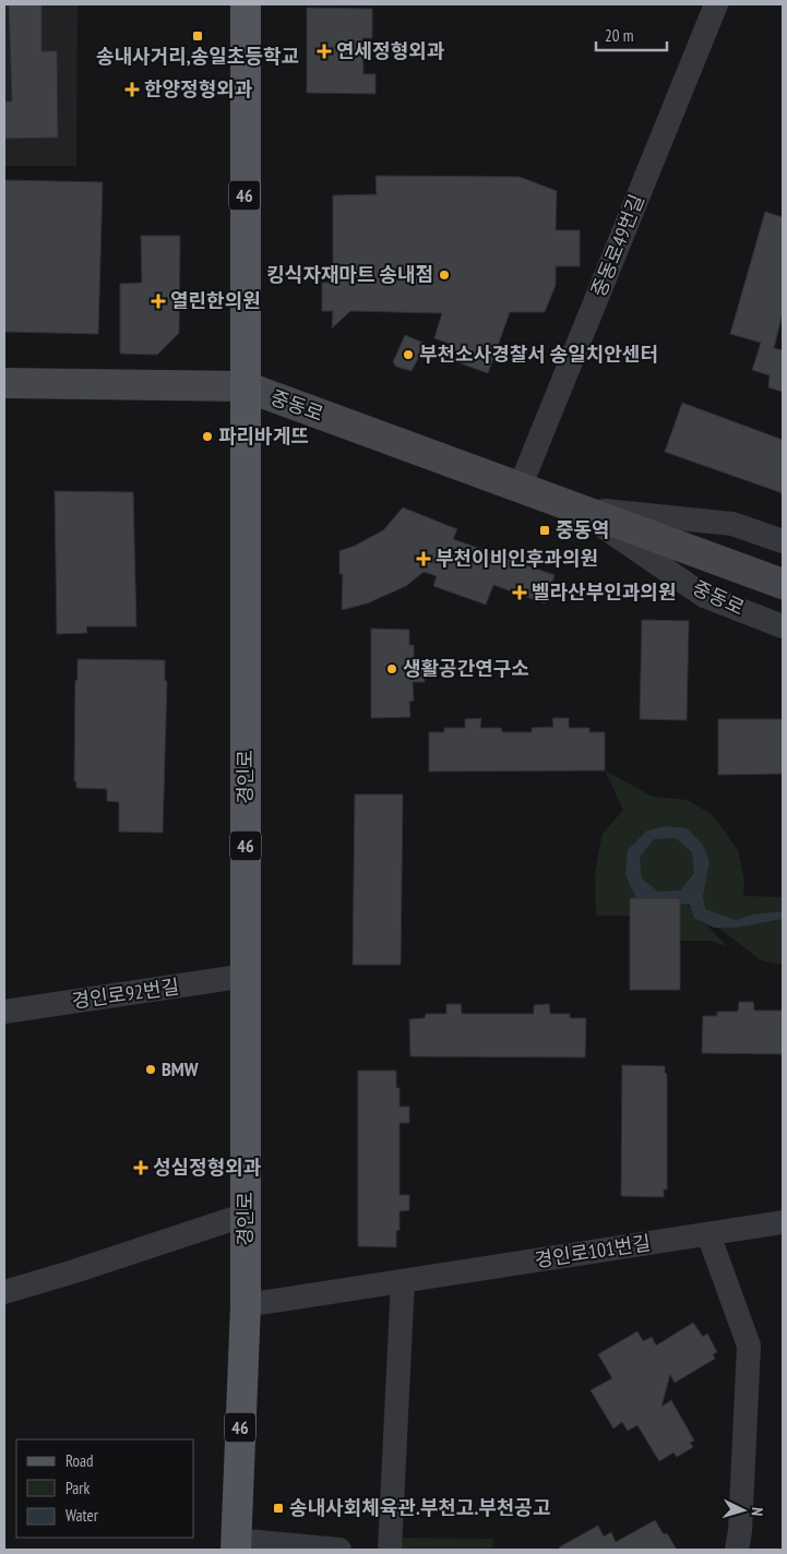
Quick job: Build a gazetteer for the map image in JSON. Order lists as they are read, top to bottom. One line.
{"streets":{"main road":["46","경인로"],"street":["중동로49번길","중동로","경인로92번길","경인로101번길"]},"crossings":[["중동로49번길","중동로"],["중동로","경인로"],["경인로","경인로92번길"],["경인로","경인로101번길"]],"places":{"transit":["송내사거리,송일초등학교","중동역","송내사회체육관.부천고.부천공고"],"health":["연세정형외과","한양정형외과","열린한의원","부천이비인후과의원","벨라산부인과의원","성심정형외과"],"other":["킹식자재마트 송내점","부천소사경찰서 송일치안센터","파리바게뜨","생활공간연구소","BMW"]},"legend":["Road","Park","Water"],"scale_bar":"20 m","north":"right"}
